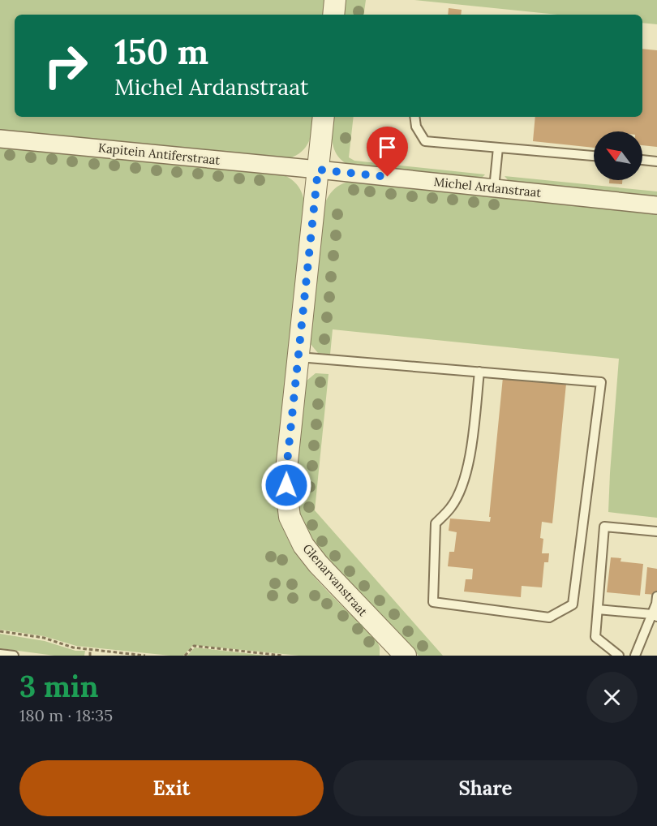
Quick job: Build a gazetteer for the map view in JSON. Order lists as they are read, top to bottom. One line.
{"streets":{"street":["Kapitein Antiferstraat","Michel Ardanstraat","Glenarvanstraat"]},"crossings":[["Kapitein Antiferstraat","Michel Ardanstraat"],["Kapitein Antiferstraat","Glenarvanstraat"],["Michel Ardanstraat","Glenarvanstraat"]],"north":"top left","page":{"turn":["150 m","Michel Ardanstraat"],"heading":["3 min","180 m · 18:35"],"buttons":["Exit","Share"]}}
